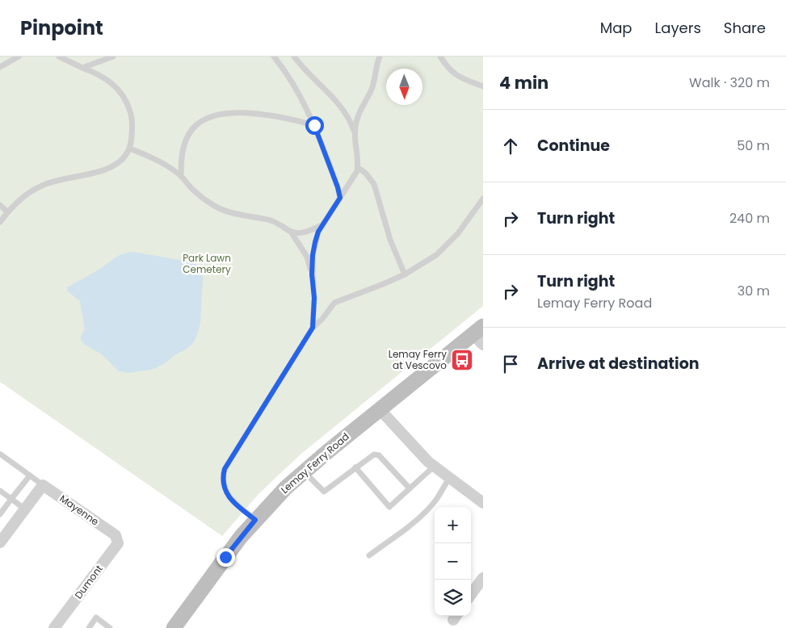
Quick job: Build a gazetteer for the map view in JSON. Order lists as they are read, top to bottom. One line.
{"streets":{"main road":["Lemay Ferry Road"],"street":["Mayenne","Dumont"]},"crossings":[["Mayenne","Dumont"]],"parks":["Park Lawn Cemetery"],"places":{"bus stop":["Lemay Ferry at Vescovo"]},"north":"bottom","page":{"header":"Pinpoint","nav":["Map","Layers","Share"],"heading":["4 min","Walk · 320 m"],"list":[["Continue","50 m"],["Turn right","240 m"],["Turn right","Lemay Ferry Road","30 m"],"Arrive at destination"],"map_buttons":["+","−"]}}
